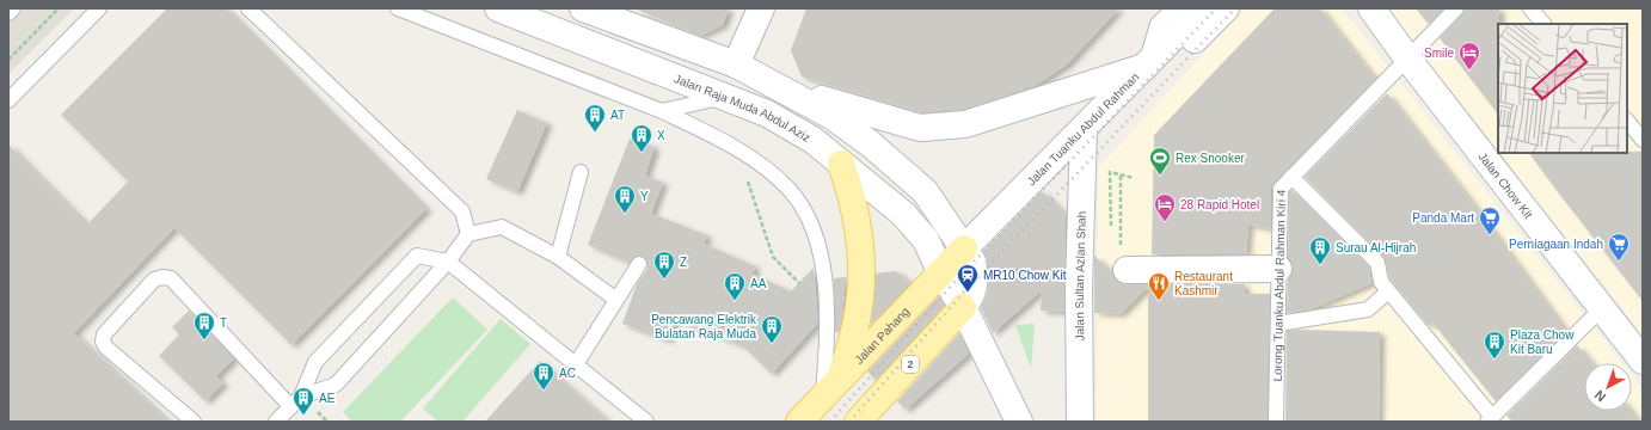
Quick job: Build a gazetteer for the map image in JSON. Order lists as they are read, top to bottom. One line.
{"streets":{"main road":["Jalan Raja Muda Abdul Aziz","Jalan Tuanku Abdul Rahman","Jalan Chow Kit","Jalan Sultan Azlan Shah","Jalan Pahang","2"],"lane":["Lorong Tuanku Abdul Rahman Kiri 4"]},"crossings":[["Jalan Raja Muda Abdul Aziz","Jalan Pahang"],["Jalan Tuanku Abdul Rahman","Jalan Sultan Azlan Shah"],["Jalan Tuanku Abdul Rahman","Jalan Pahang"],["Jalan Chow Kit","Lorong Tuanku Abdul Rahman Kiri 4"]],"places":{"hotel":["Smile","28 Rapid Hotel"],"building":["AT","X","Y","Surau Al-Hijrah","Z","AA","T","Pencawang Elektrik Bulatan Raja Muda","Plaza Chow Kit Baru","AC","AE"],"sports":["Rex Snooker"],"supermarket":["Panda Mart","Perniagaan Indah"],"station":["MR10 Chow Kit"],"restaurant":["Restaurant Kashmir"]},"north":"bottom left"}
